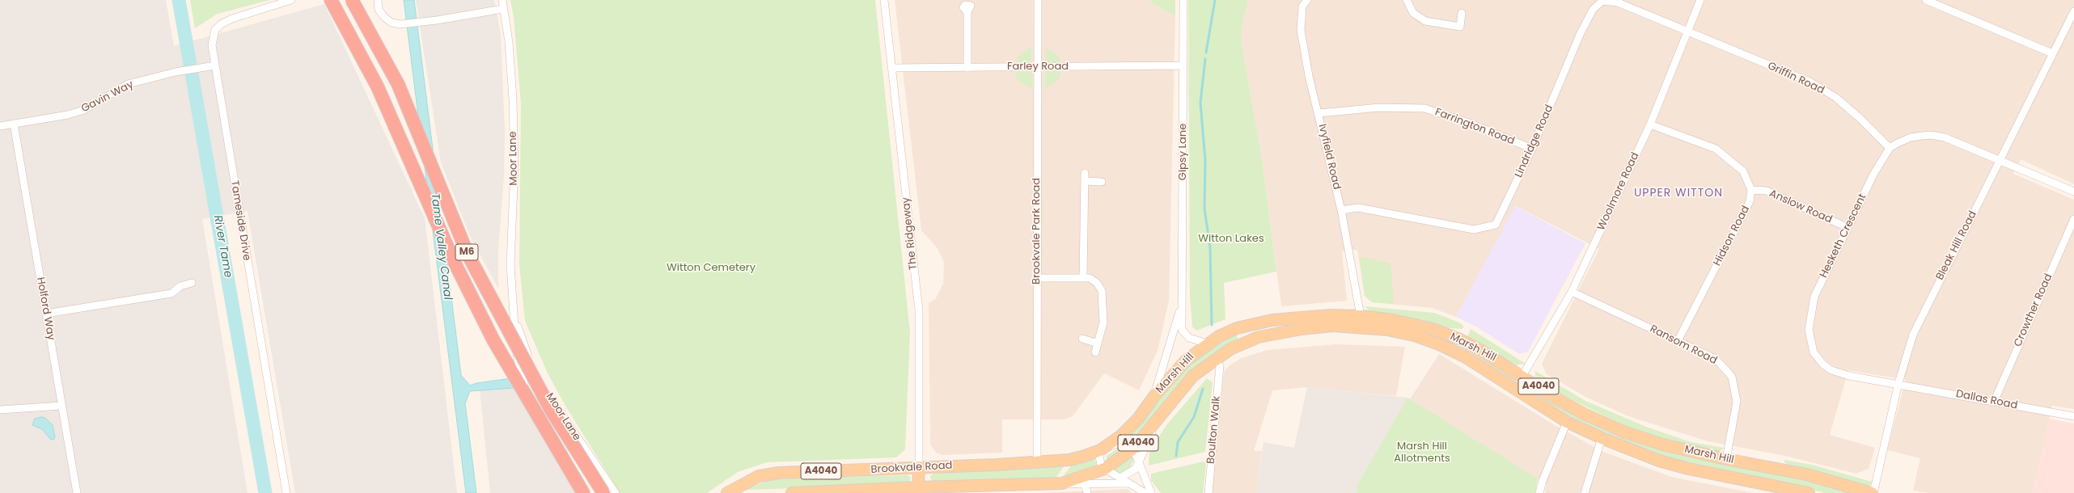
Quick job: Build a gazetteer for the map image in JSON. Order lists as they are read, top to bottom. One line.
{"streets":{"highway":["M6"],"main road":["Marsh Hill","A4040","Brookvale Road"],"street":["Farley Road","Griffin Road","Gavin Way","Farrington Road","Lindridge Road","Gipsy Lane","Ivyfield Road","Moor Lane","Woolmore Road","Anslow Road","Tameside Drive","Brookvale Park Road","The Ridgeway","Hidson Road","Hesketh Crescent","Bleak Hill Road","Holford Way","Crowther Road","Ransom Road","Dallas Road","Boulton Walk"]},"crossings":[["Farley Road","Gipsy Lane"],["Farley Road","Brookvale Park Road"],["Farley Road","The Ridgeway"],["Griffin Road","Lindridge Road"],["Griffin Road","Woolmore Road"],["Griffin Road","Hesketh Crescent"],["Gavin Way","Tameside Drive"],["Gavin Way","Holford Way"],["Farrington Road","Lindridge Road"],["Farrington Road","Ivyfield Road"],["Lindridge Road","Ivyfield Road"],["Lindridge Road","Woolmore Road"],["Gipsy Lane","Marsh Hill"],["Ivyfield Road","Marsh Hill"],["Woolmore Road","Ransom Road"],["Woolmore Road","Marsh Hill"],["Anslow Road","Hidson Road"],["Anslow Road","Hesketh Crescent"],["Brookvale Park Road","Brookvale Road"],["The Ridgeway","Brookvale Road"],["Hidson Road","Ransom Road"],["Hesketh Crescent","Bleak Hill Road"],["Hesketh Crescent","Dallas Road"],["Bleak Hill Road","Marsh Hill"],["Bleak Hill Road","Dallas Road"],["Crowther Road","Dallas Road"],["Ransom Road","Marsh Hill"],["Marsh Hill","Brookvale Road"]],"districts":["UPPER WITTON"],"water":["River Tame","Tame Valley Canal"],"parks":["Witton Lakes","Witton Cemetery","Marsh Hill Allotments"]}
